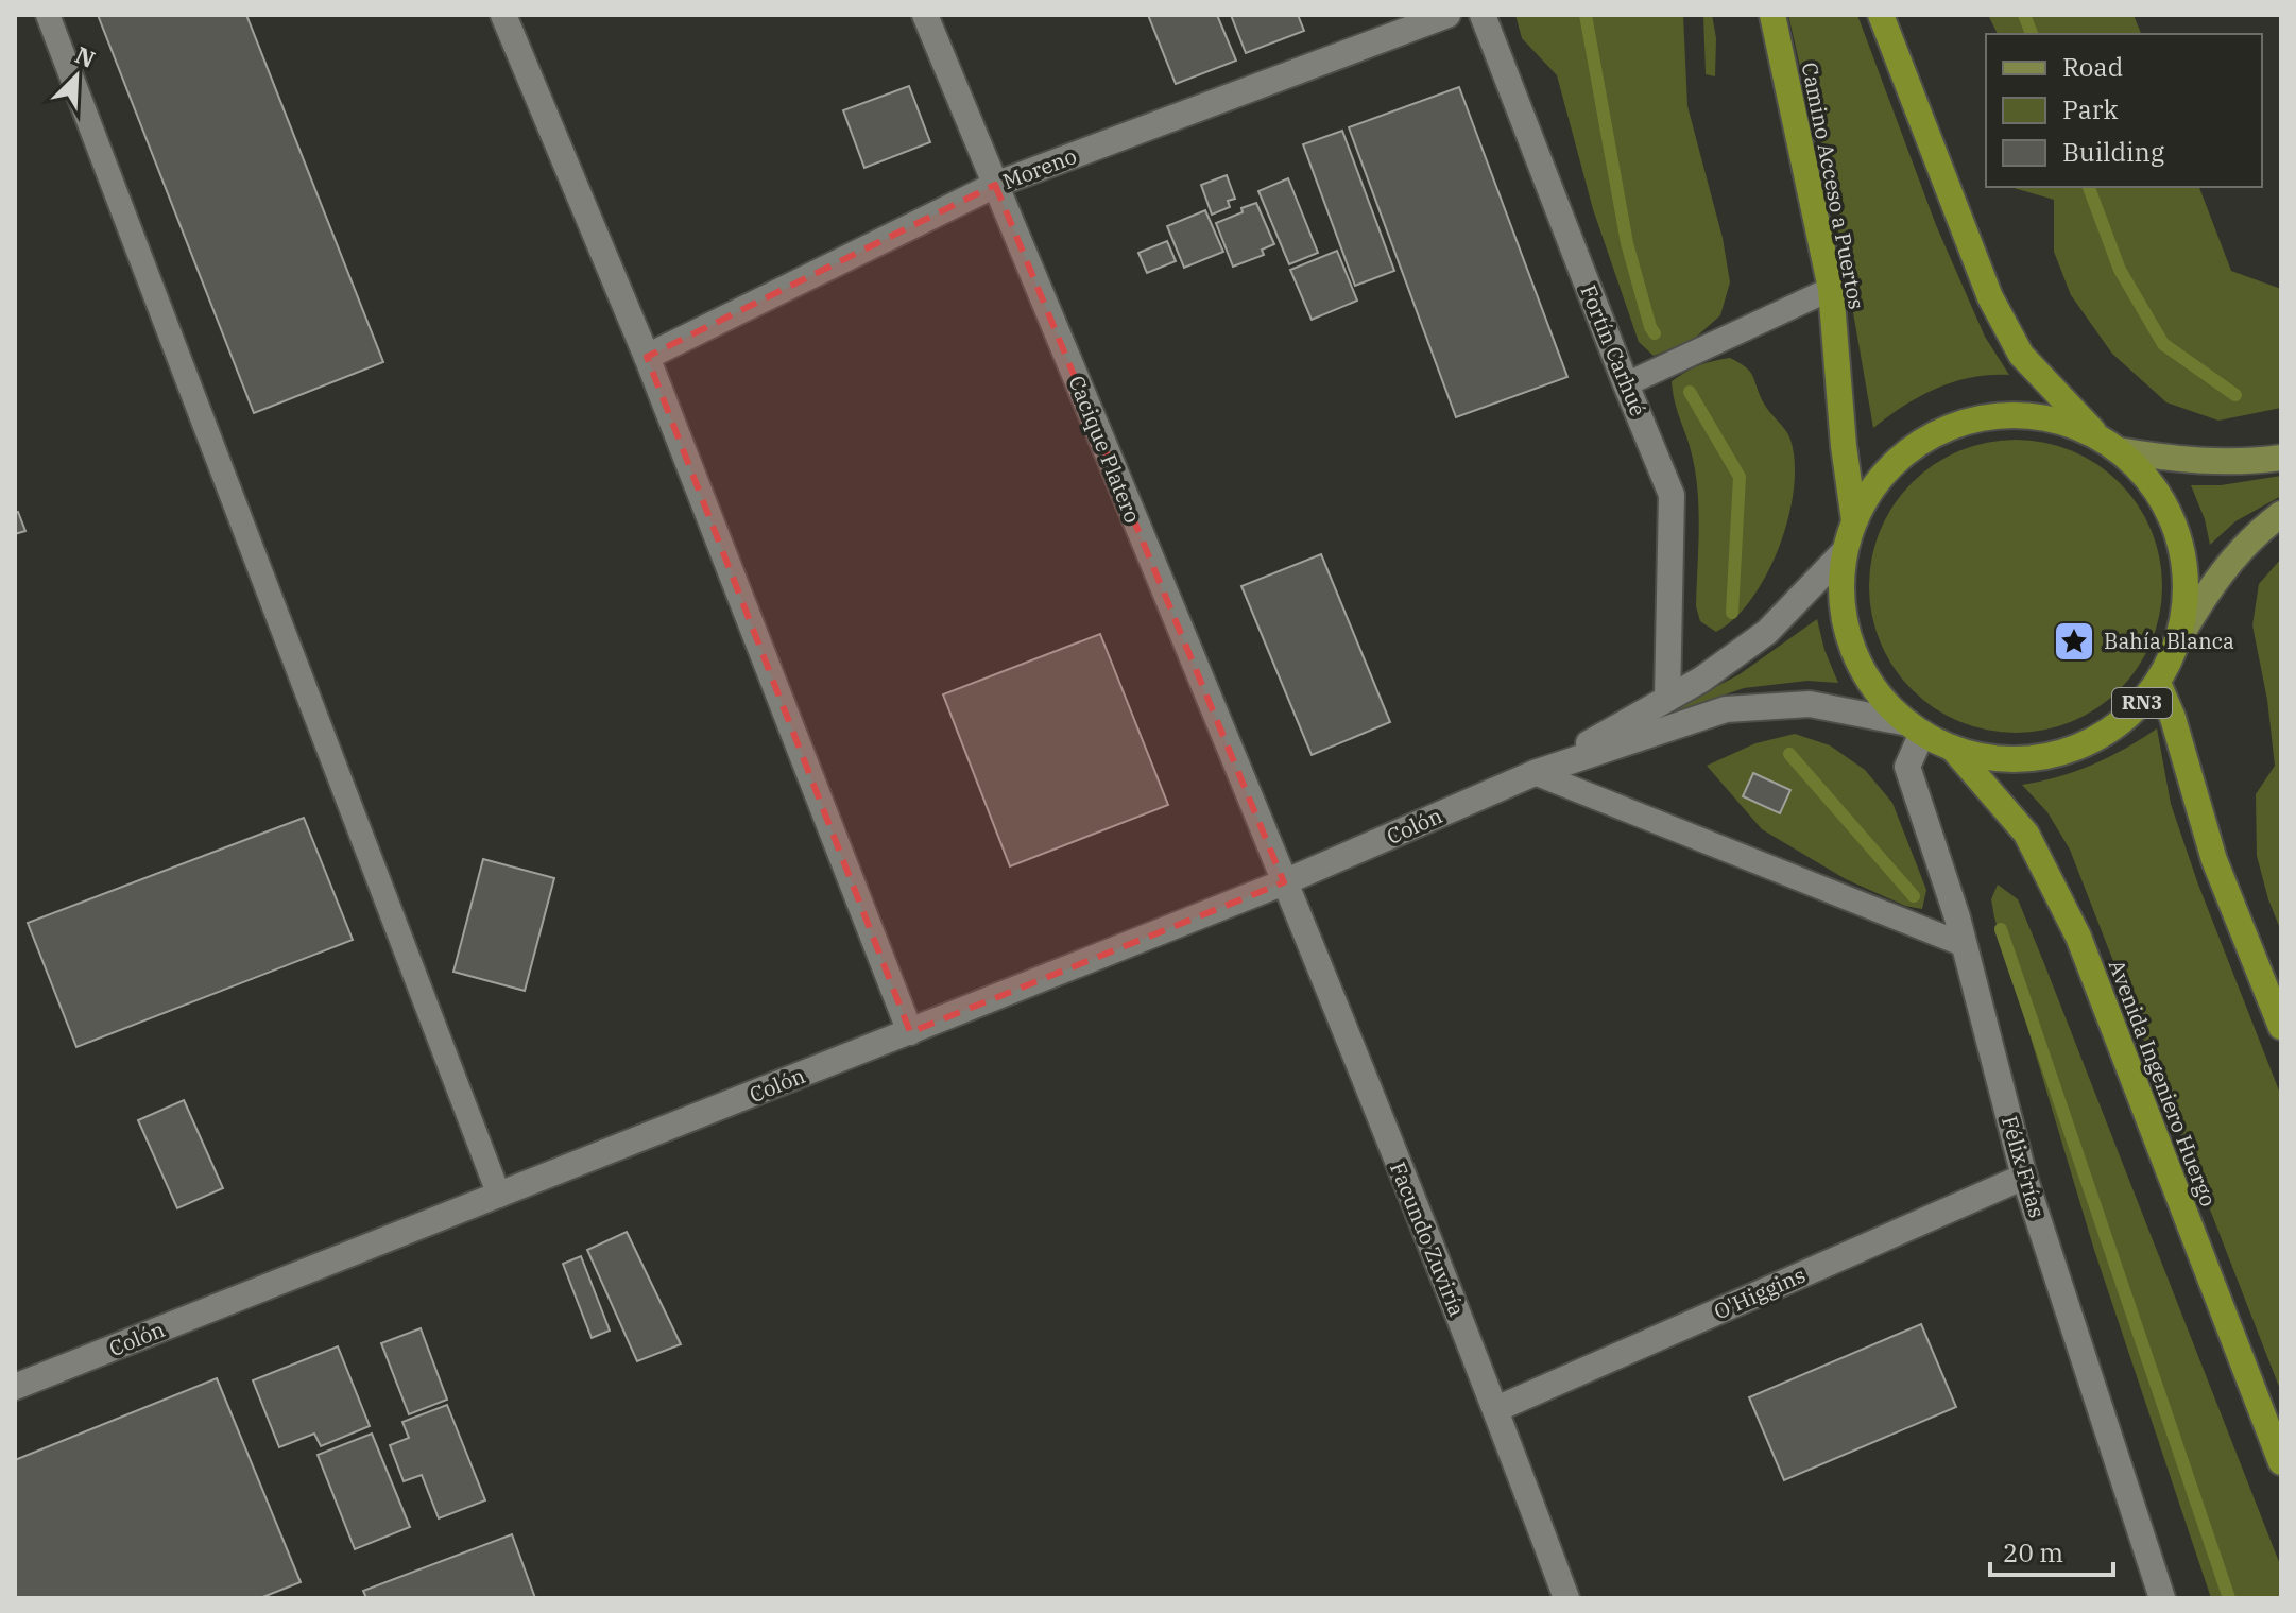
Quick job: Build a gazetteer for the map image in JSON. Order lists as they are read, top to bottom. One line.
{"streets":{"highway":["Camino Acceso a Puertos","RN3","Avenida Ingeniero Huergo"],"street":["Moreno","Fortín Carhué","Cacique Platero","Colón","Félix Frías","Facundo Zuviría","O'Higgins"]},"crossings":[["Moreno","Cacique Platero"],["Camino Acceso a Puertos","RN3"],["Fortín Carhué","Colón"],["Cacique Platero","Colón"],["Cacique Platero","Facundo Zuviría"],["RN3","Colón"],["RN3","Avenida Ingeniero Huergo"],["RN3","Félix Frías"],["Colón","Félix Frías"],["Colón","Facundo Zuviría"],["Félix Frías","O'Higgins"],["Facundo Zuviría","O'Higgins"]],"places":{"place":["Bahía Blanca"]},"legend":["Road","Park","Building"],"scale_bar":"20 m","north":"top right"}
